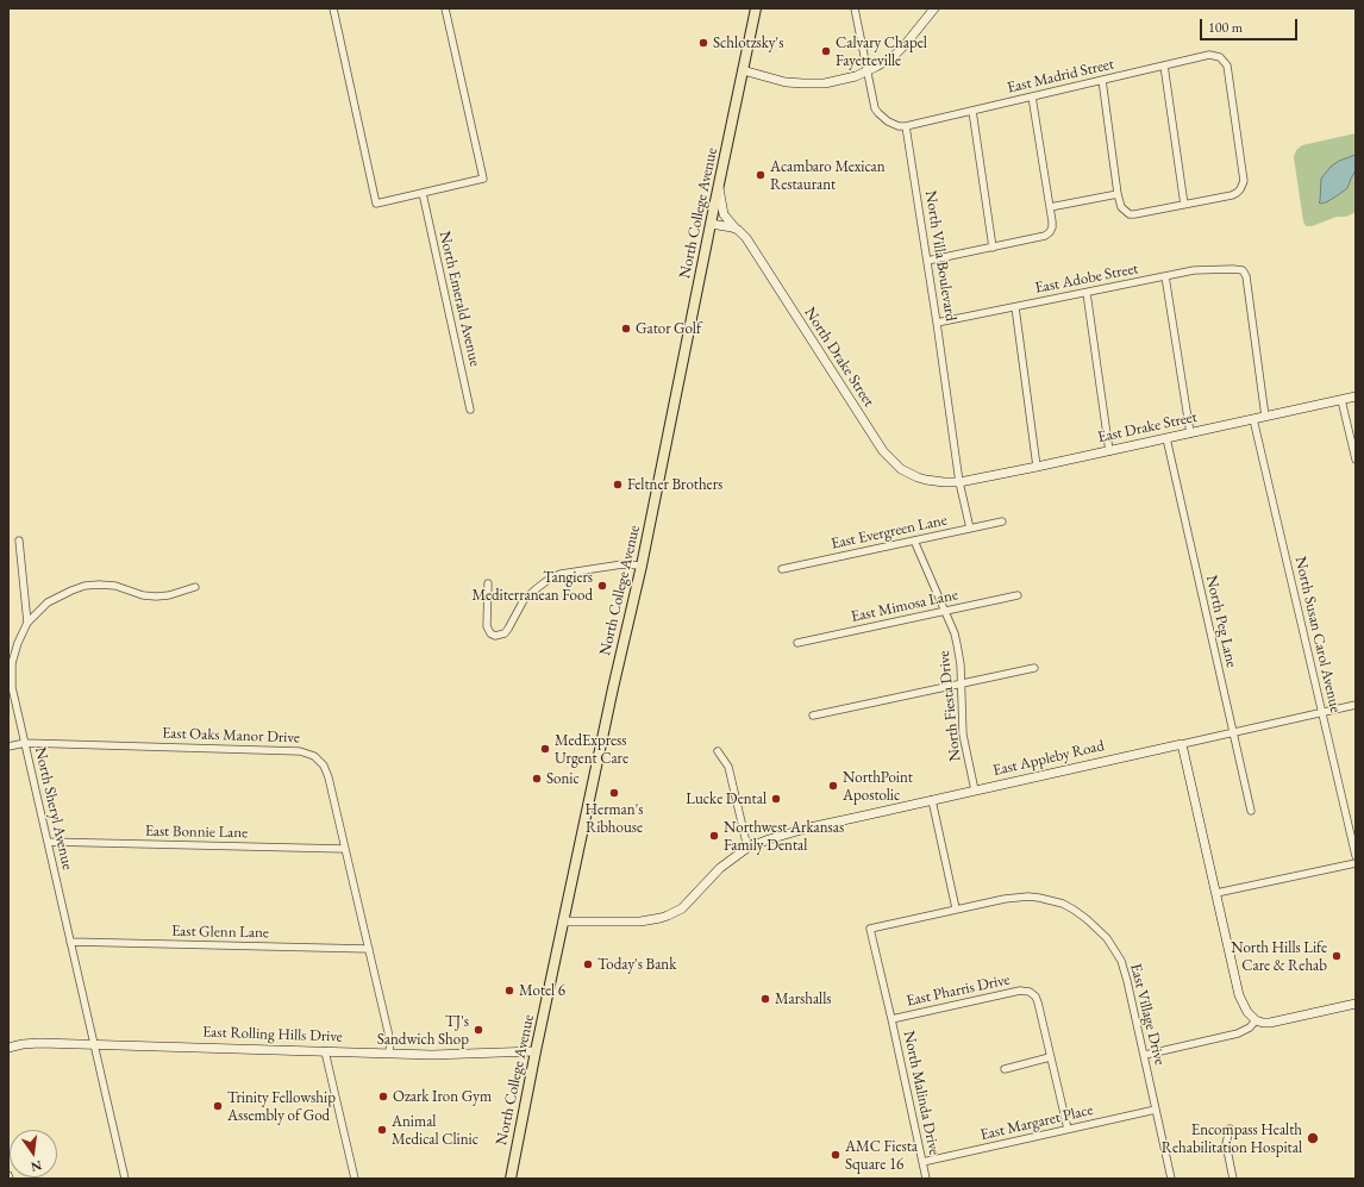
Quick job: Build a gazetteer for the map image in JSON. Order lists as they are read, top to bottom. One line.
{"streets":{"main road":["North College Avenue"],"street":["East Madrid Street","North Villa Boulevard","East Adobe Street","North Emerald Avenue","North Drake Street","East Drake Street","East Evergreen Lane","East Mimosa Lane","North Peg Lane","North Susan Carol Avenue","North Fiesta Drive","East Oaks Manor Drive","East Appleby Road","North Sheryl Avenue","East Bonnie Lane","East Glenn Lane","East Pharris Drive","East Village Drive","East Rolling Hills Drive","North Malinda Drive","East Margaret Place"]},"crossings":[["East Madrid Street","North Villa Boulevard"],["North College Avenue","North Drake Street"],["North College Avenue","East Appleby Road"],["North College Avenue","East Rolling Hills Drive"],["North Villa Boulevard","East Adobe Street"],["North Villa Boulevard","North Drake Street"],["North Villa Boulevard","East Drake Street"],["North Villa Boulevard","East Evergreen Lane"],["East Adobe Street","East Drake Street"],["North Drake Street","East Drake Street"],["East Drake Street","North Peg Lane"],["East Drake Street","North Susan Carol Avenue"],["East Evergreen Lane","North Fiesta Drive"],["East Mimosa Lane","North Fiesta Drive"],["North Fiesta Drive","East Appleby Road"],["East Oaks Manor Drive","North Sheryl Avenue"],["East Oaks Manor Drive","East Bonnie Lane"],["East Oaks Manor Drive","East Glenn Lane"],["East Oaks Manor Drive","East Rolling Hills Drive"],["North Sheryl Avenue","East Bonnie Lane"],["North Sheryl Avenue","East Glenn Lane"],["North Sheryl Avenue","East Rolling Hills Drive"],["East Pharris Drive","North Malinda Drive"],["East Pharris Drive","East Margaret Place"],["East Village Drive","North Malinda Drive"],["East Village Drive","East Margaret Place"],["North Malinda Drive","East Margaret Place"]],"places":["Schlotzsky's","Calvary Chapel Fayetteville","Acambaro Mexican Restaurant","Gator Golf","Feltner Brothers","Tangiers Mediterranean Food","MedExpress Urgent Care","Sonic","NorthPoint Apostolic","Herman's Ribhouse","Lucke Dental","Northwest Arkansas Family Dental","North Hills Life Care & Rehab","Today's Bank","Motel 6","Marshalls","TJ's Sandwich Shop","Ozark Iron Gym","Trinity Fellowship Assembly of God","Animal Medical Clinic","Encompass Health Rehabilitation Hospital","AMC Fiesta Square 16"],"scale_bar":"100 m","north":"bottom"}
